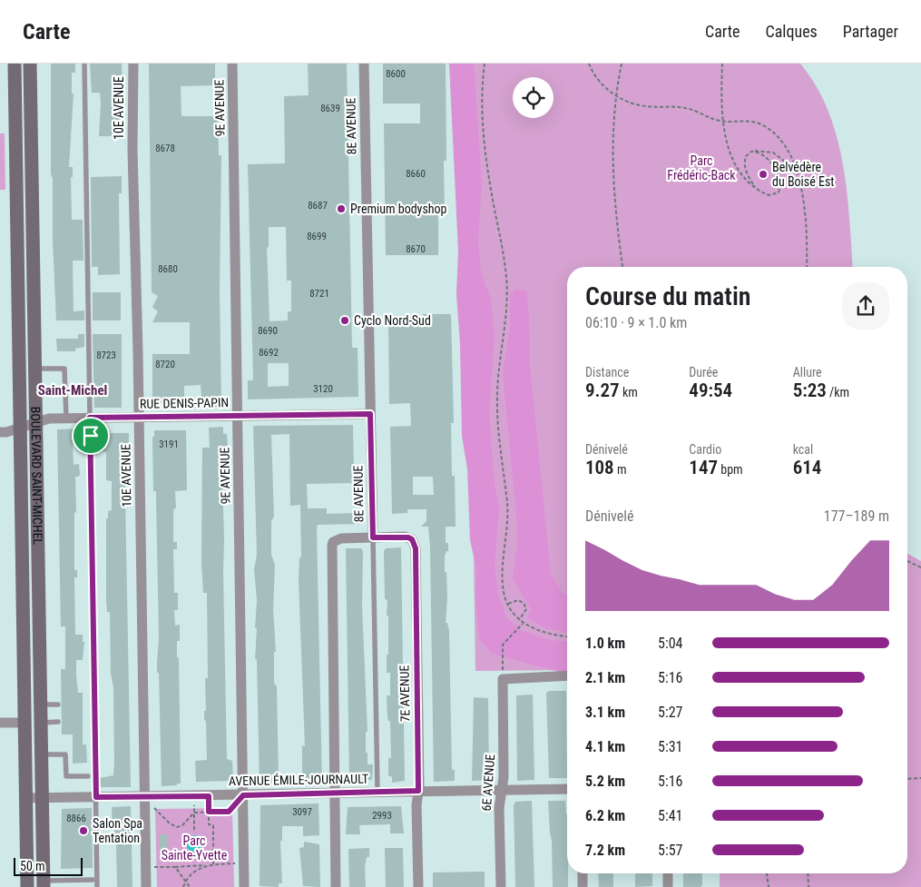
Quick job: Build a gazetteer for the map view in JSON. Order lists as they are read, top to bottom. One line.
{"streets":{"main road":["BOULEVARD SAINT-MICHEL"],"street":["10E AVENUE","9E AVENUE","8E AVENUE","RUE DENIS-PAPIN","7E AVENUE","AVENUE ÉMILE-JOURNAULT","6E AVENUE"]},"crossings":[["10E AVENUE","RUE DENIS-PAPIN"],["10E AVENUE","AVENUE ÉMILE-JOURNAULT"],["9E AVENUE","RUE DENIS-PAPIN"],["9E AVENUE","AVENUE ÉMILE-JOURNAULT"],["8E AVENUE","RUE DENIS-PAPIN"],["8E AVENUE","7E AVENUE"],["8E AVENUE","AVENUE ÉMILE-JOURNAULT"],["RUE DENIS-PAPIN","BOULEVARD SAINT-MICHEL"],["BOULEVARD SAINT-MICHEL","AVENUE ÉMILE-JOURNAULT"],["7E AVENUE","AVENUE ÉMILE-JOURNAULT"],["AVENUE ÉMILE-JOURNAULT","6E AVENUE"]],"districts":["Saint-Michel"],"parks":["Parc Frédéric-Back","Parc Sainte-Yvette"],"places":["Belvédère du Boisé Est","Premium bodyshop","Cyclo Nord-Sud","Salon Spa Tentation"],"house_numbers":["8600","8639","8678","8660","8687","8699","8670","8680","8721","8690","8692","8723","8720","3120","3191","3097","2993","8866"],"scale_bar":"50 m","page":{"header":"Carte","nav":["Carte","Calques","Partager"],"heading":["Course du matin","06:10 · 9 × 1.0 km"],"stats":[["Distance","9.27 km"],["Durée","49:54"],["Allure","5:23 /km"],["Dénivelé","108 m"],["Cardio","147 bpm"],["kcal","614"]],"chart":["Dénivelé","177–189 m"],"list":[{"name":"1.0 km","note":"5:04"},{"name":"2.1 km","note":"5:16"},{"name":"3.1 km","note":"5:27"},{"name":"4.1 km","note":"5:31"},{"name":"5.2 km","note":"5:16"},{"name":"6.2 km","note":"5:41"},{"name":"7.2 km","note":"5:57"}],"scale":"50 m"}}
